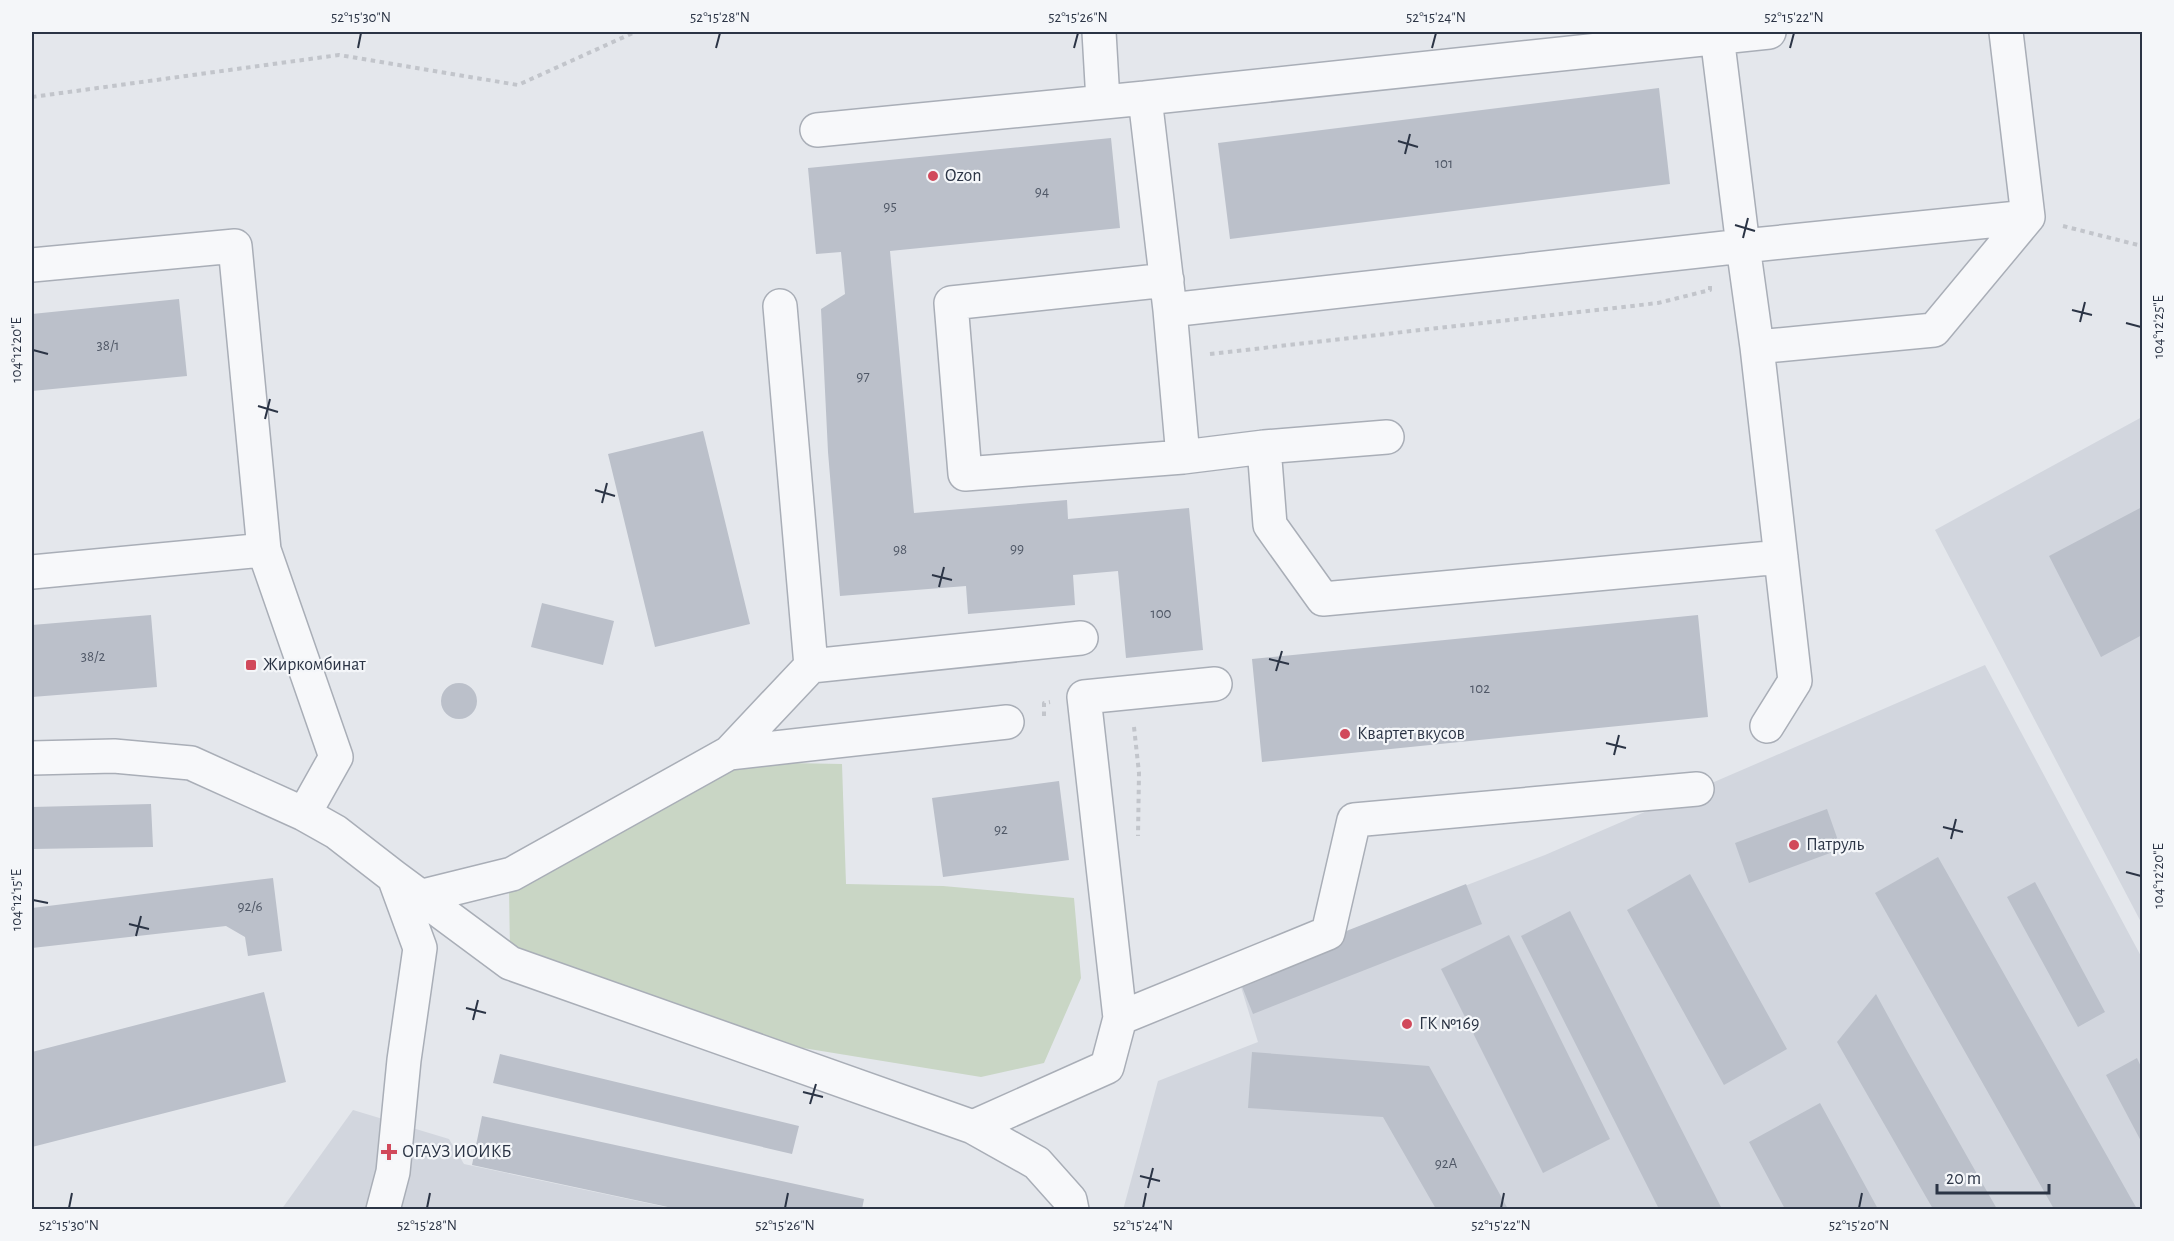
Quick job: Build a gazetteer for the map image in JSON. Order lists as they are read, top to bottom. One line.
{"places":{"other":["Ozon","Квартет вкусов","Патруль","ГК №169"],"transit":["Жиркомбинат"],"health":["ОГАУЗ ИОИКБ"]},"house_numbers":["101","94","95","38/1","97","99","98","100","38/2","102","92","92/6","92А"],"scale_bar":"20 m","coordinates":["52°15'30\"N","52°15'28\"N","52°15'26\"N","52°15'24\"N","52°15'22\"N","104°12'25\"E","104°12'20\"E","104°12'15\"E","52°15'20\"N"]}
